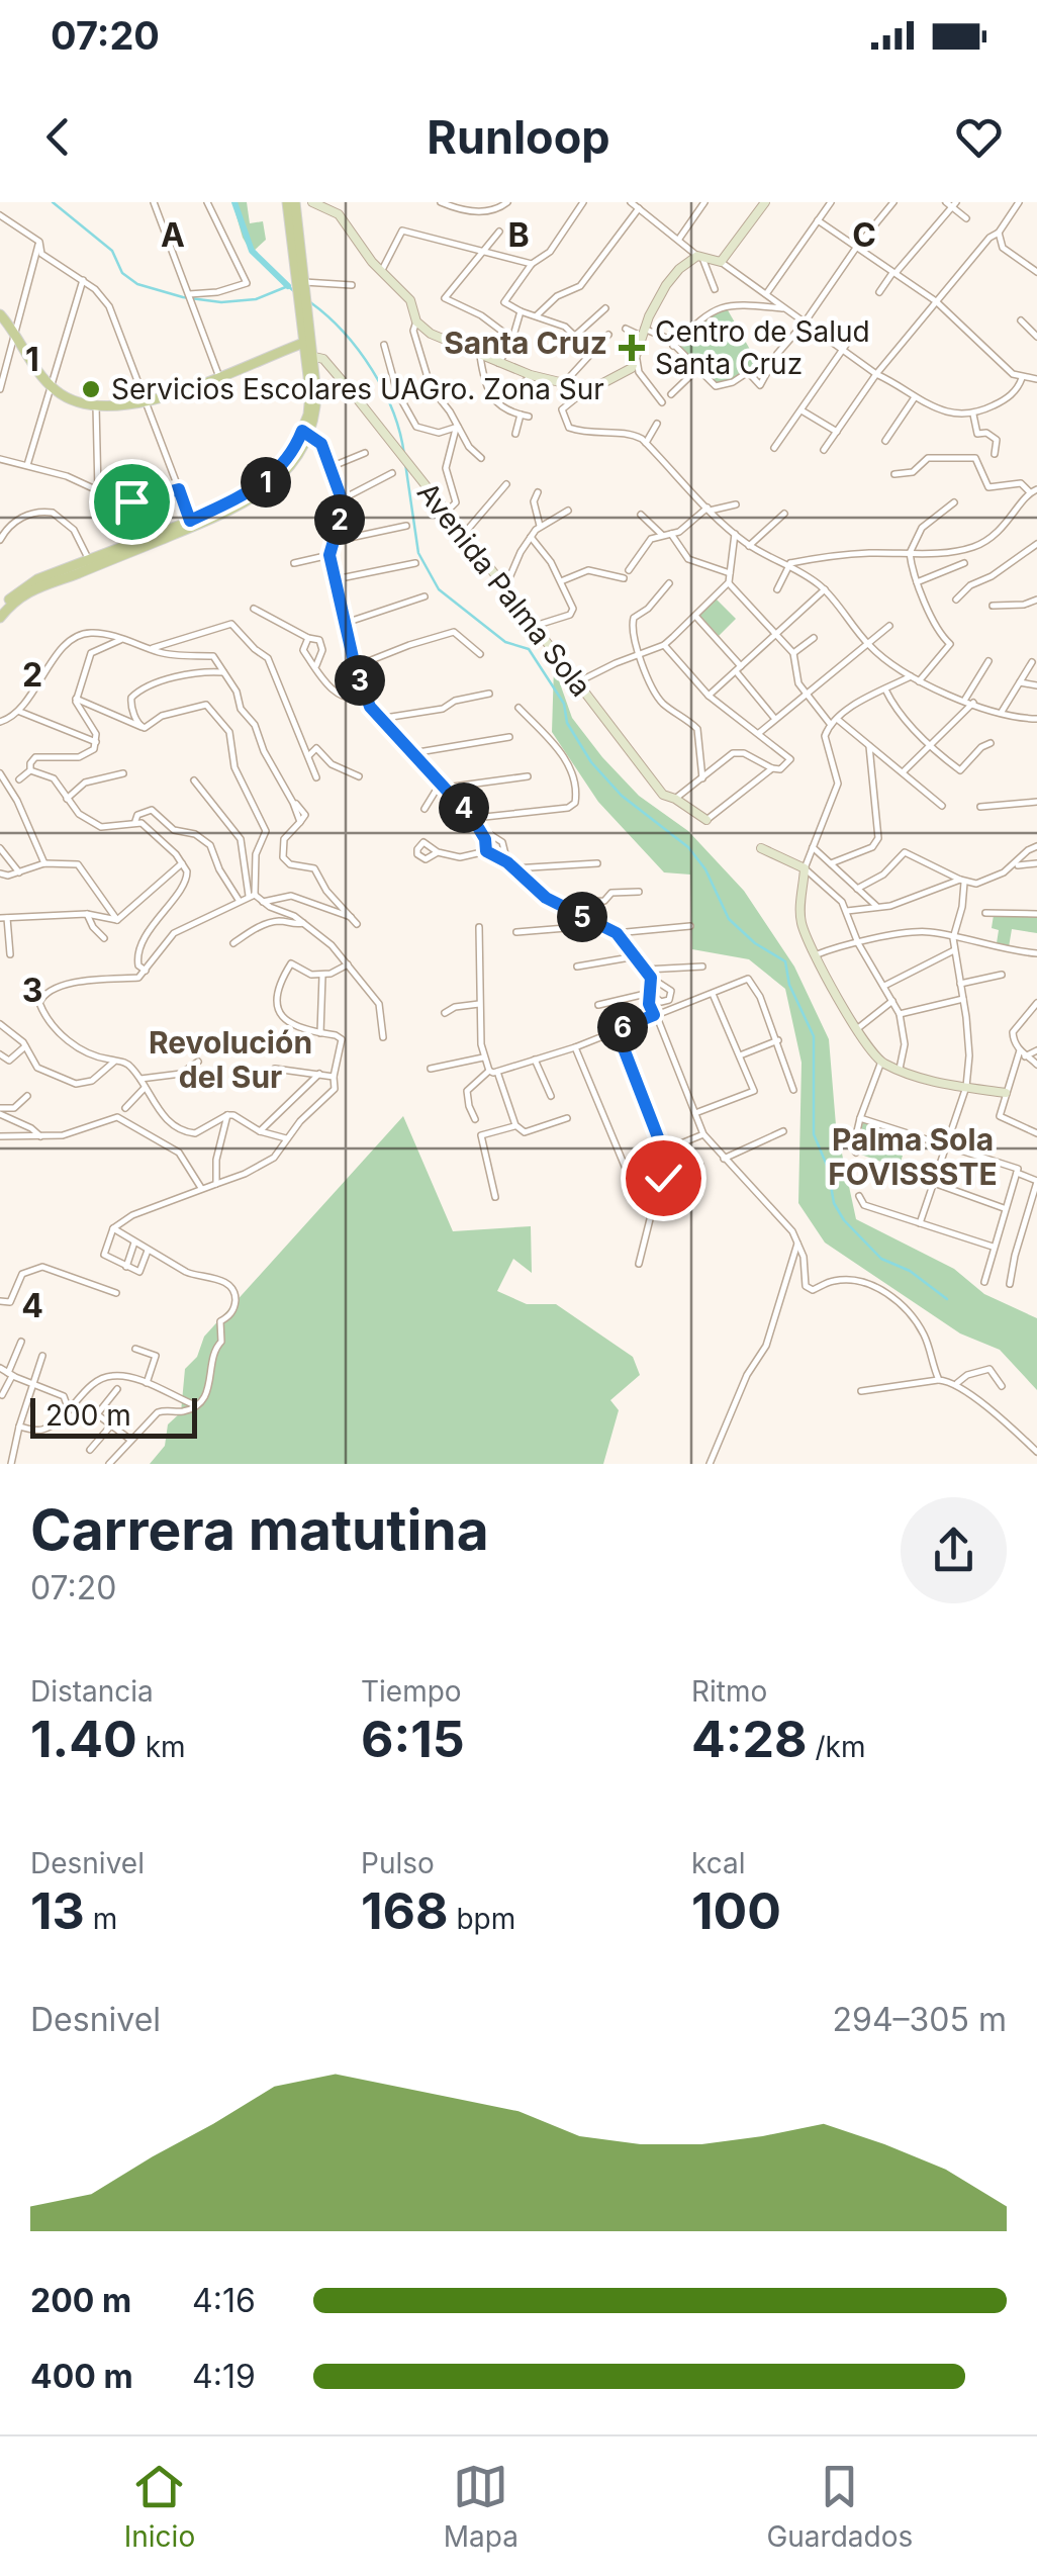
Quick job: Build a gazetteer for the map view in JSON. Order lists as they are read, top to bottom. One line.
{"streets":{"street":["Avenida Palma Sola"]},"districts":["Santa Cruz","Revolución del Sur","Palma Sola FOVISSSTE"],"places":{"health":["Centro de Salud Santa Cruz"],"other":["Servicios Escolares UAGro. Zona Sur"]},"scale_bar":"200 m","page":{"status":"07:20","header":"Runloop","pins":["1","2","3","4","5","6"],"scale":"200 m","heading":["Carrera matutina","07:20"],"stats":[["Distancia","1.40 km"],["Tiempo","6:15"],["Ritmo","4:28 /km"],["Desnivel","13 m"],["Pulso","168 bpm"],["kcal","100"]],"chart":["Desnivel","294–305 m"],"list":[{"name":"200 m","note":"4:16"},{"name":"400 m","note":"4:19"}],"tabs":["Inicio","Mapa","Guardados"]},"grid":{"columns":["A","B","C"],"rows":["1","2","3","4"]}}
